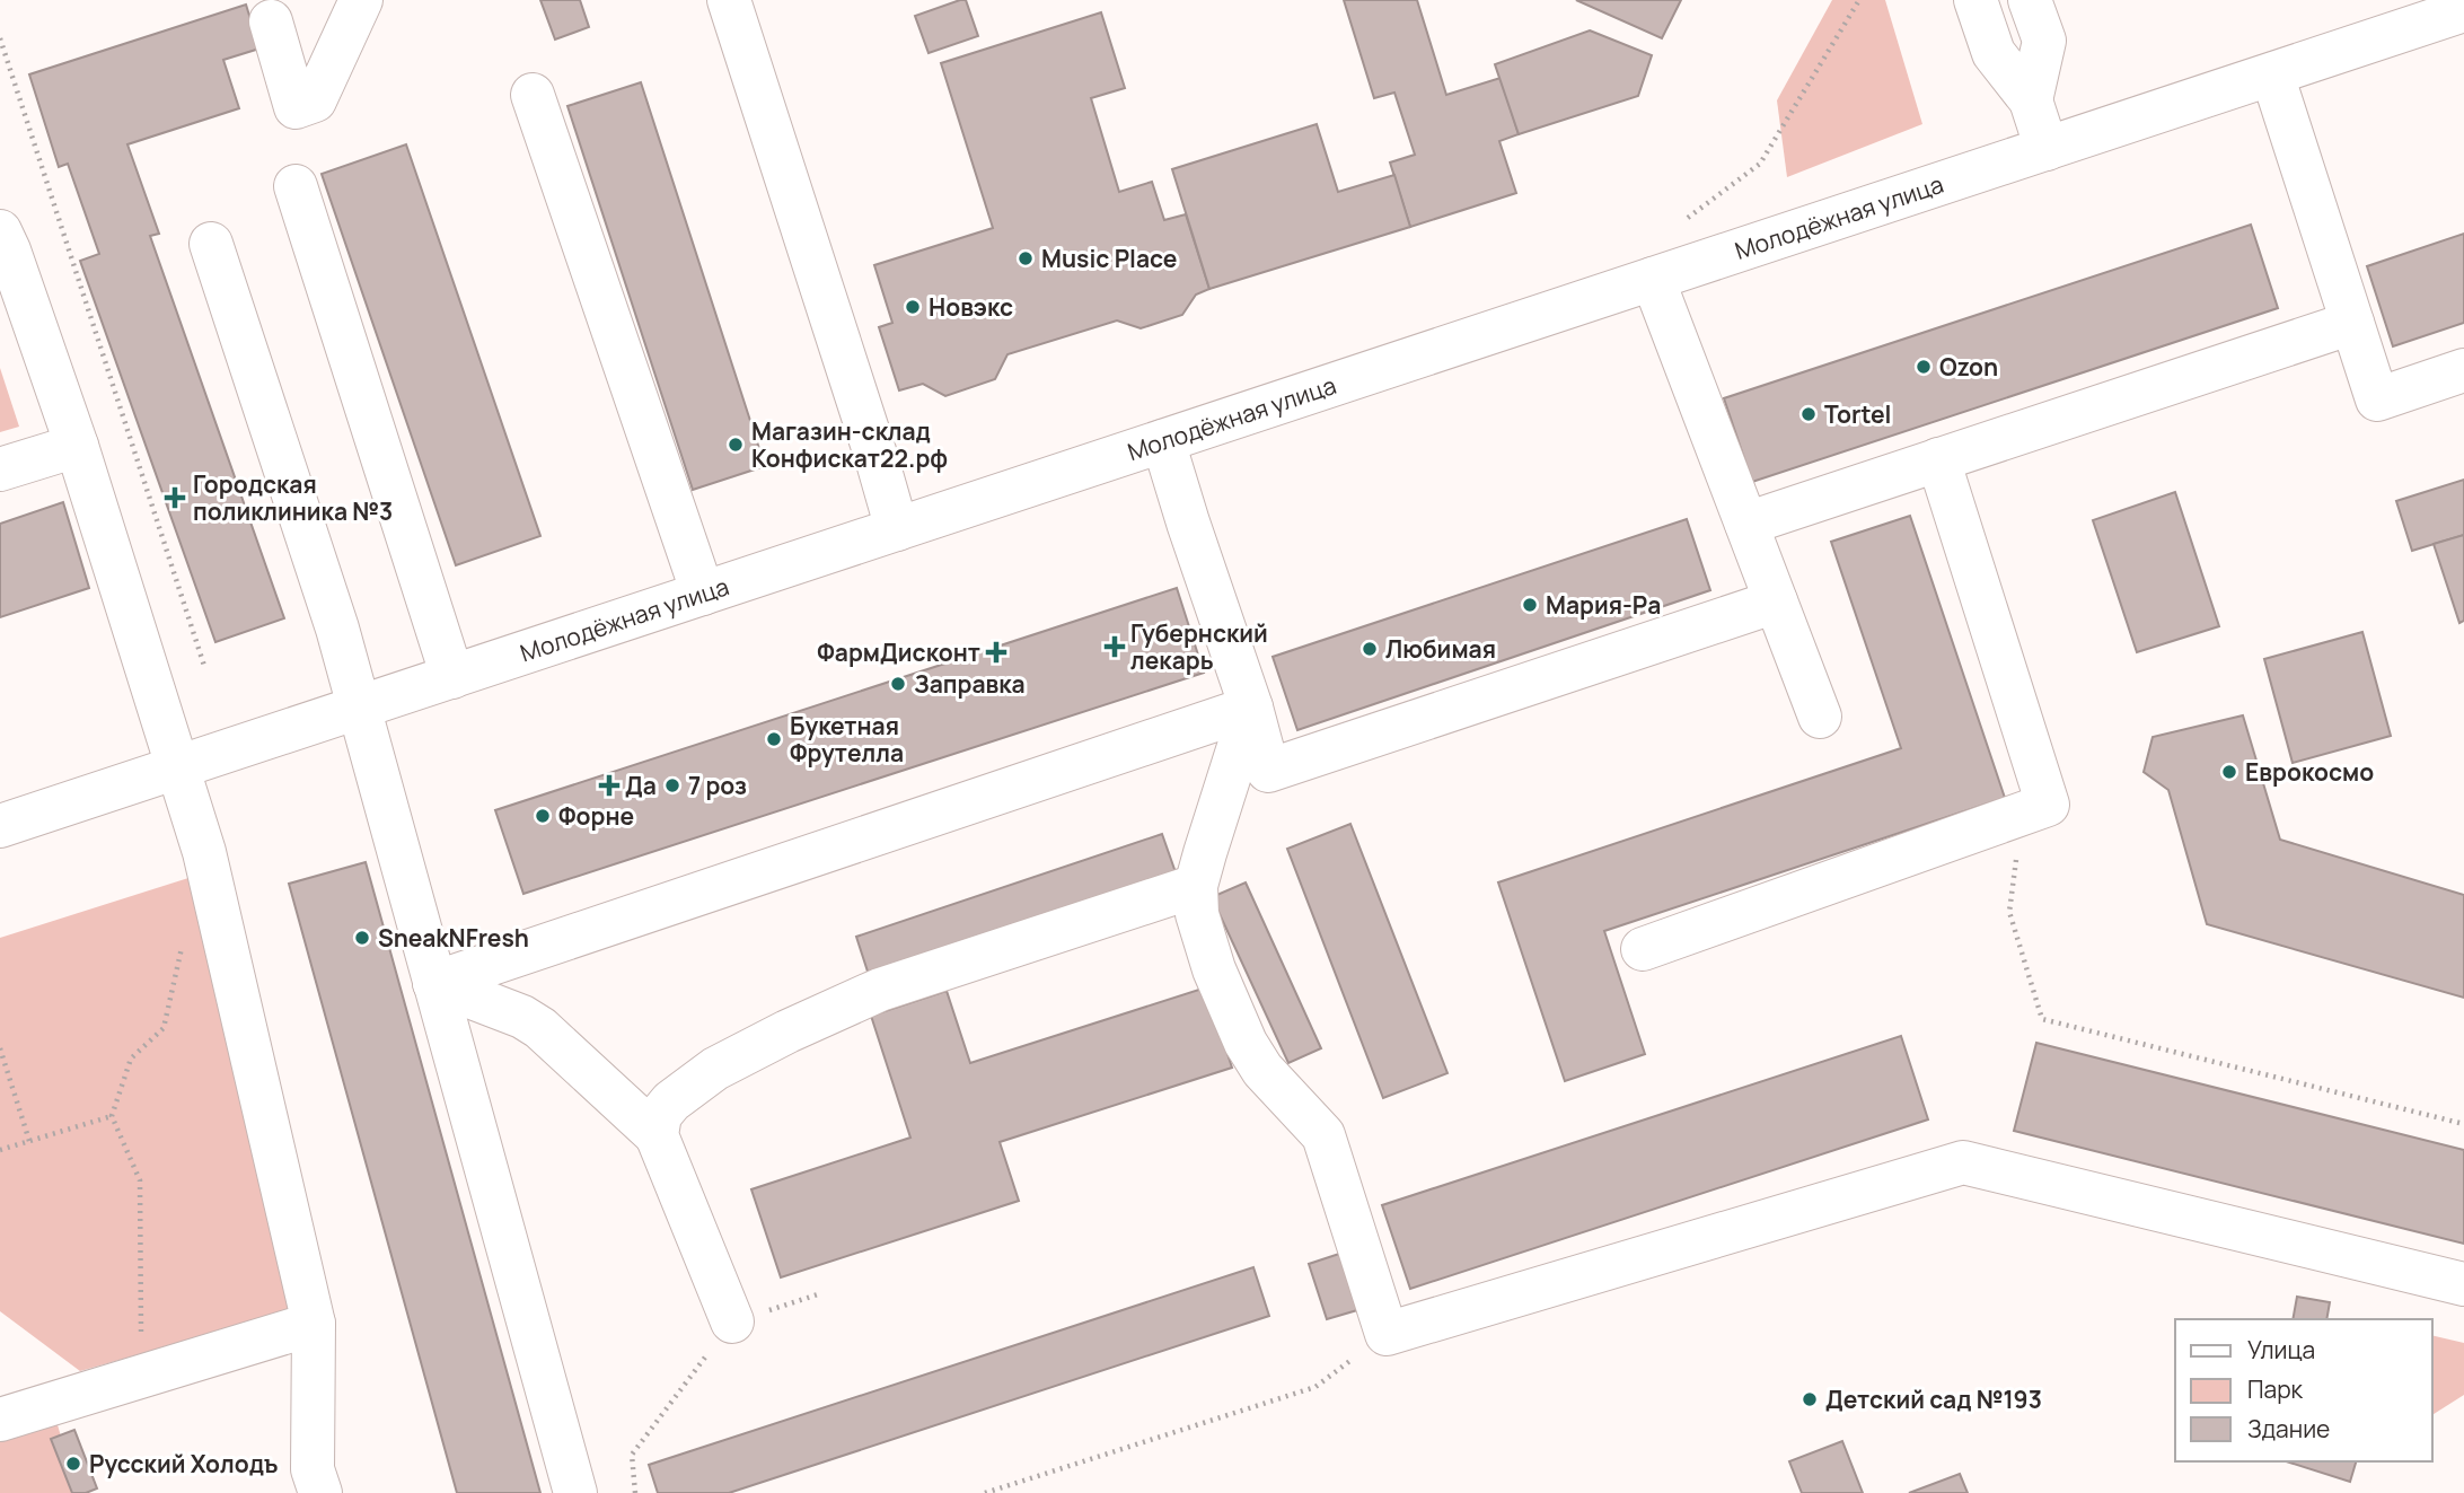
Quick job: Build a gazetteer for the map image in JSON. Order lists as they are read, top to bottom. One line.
{"streets":{"street":["Молодёжная улица"]},"places":{"other":["Music Place","Новэкс","Ozon","Tortel","Магазин-склад Конфискат22.рф","Мария-Ра","Любимая","Заправка","Букетная Фрутелла","Еврокосмо","7 роз","Форне","SneakNFresh","Детский сад №193","Русский Холодъ"],"health":["Городская поликлиника №3","Губернский лекарь","ФармДисконт","Да"]},"legend":["Улица","Парк","Здание"]}
